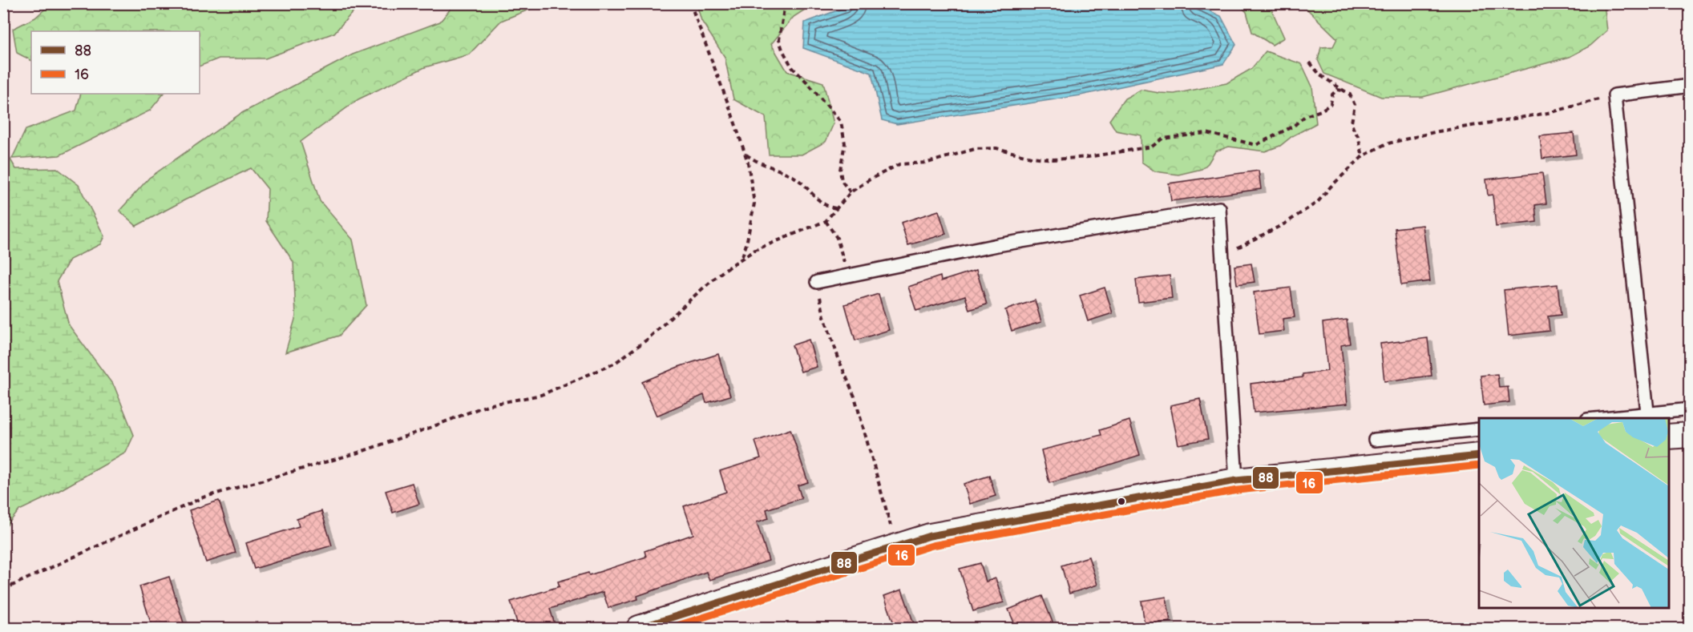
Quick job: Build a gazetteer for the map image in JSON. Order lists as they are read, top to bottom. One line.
{"lines":["transit line 88","transit line 16"],"legend":["88","16"]}
